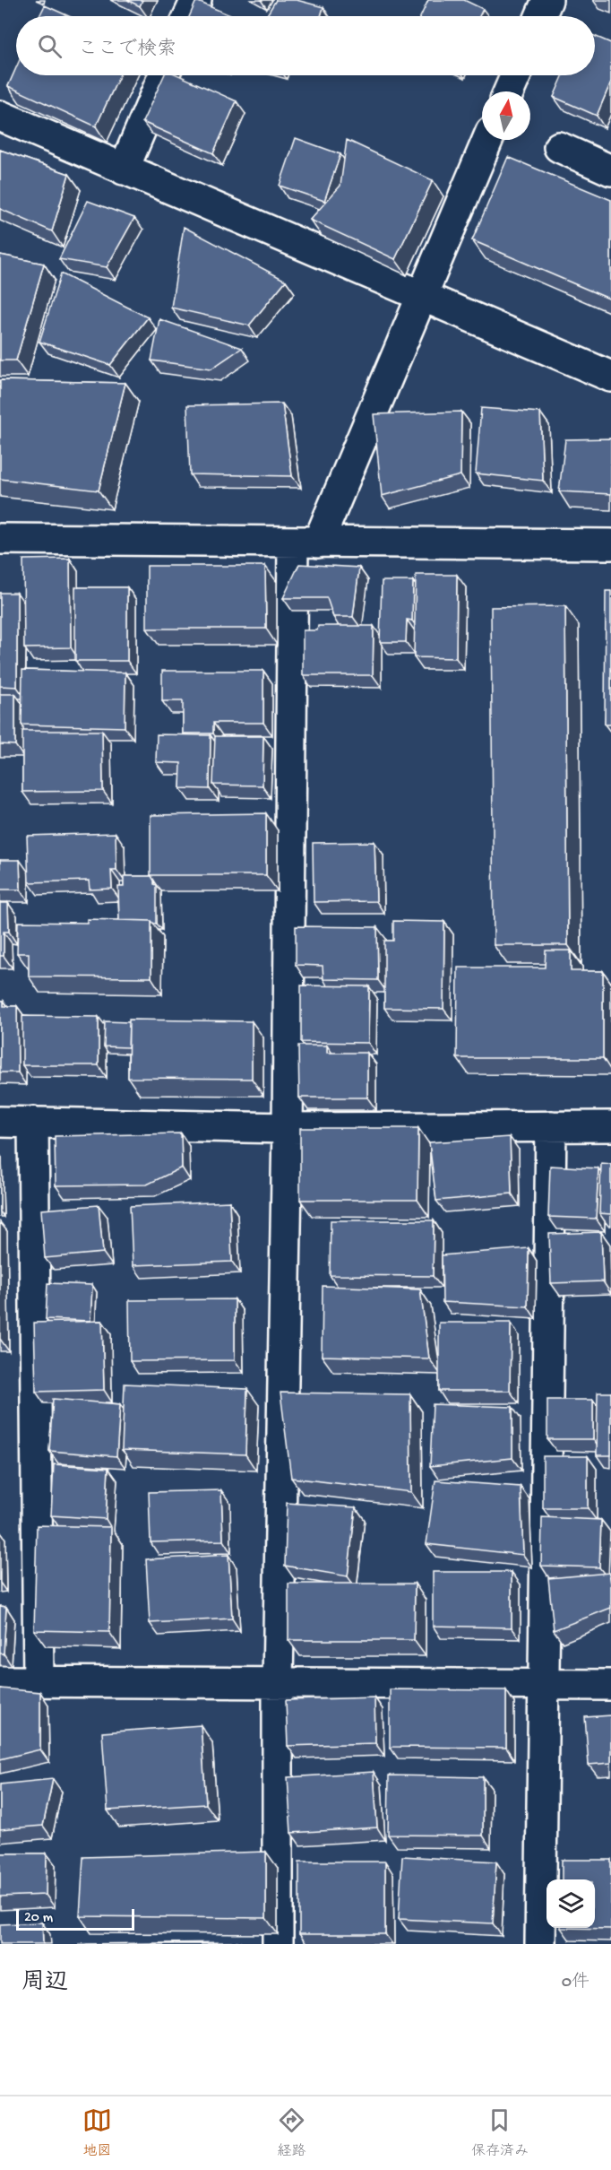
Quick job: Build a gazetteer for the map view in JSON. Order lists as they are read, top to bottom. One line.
{"scale_bar":"20 m","north":"top","page":{"search":"ここで検索","scale":"20 m","heading":["周辺","0件"],"nav":["地図","経路","保存済み"]}}
